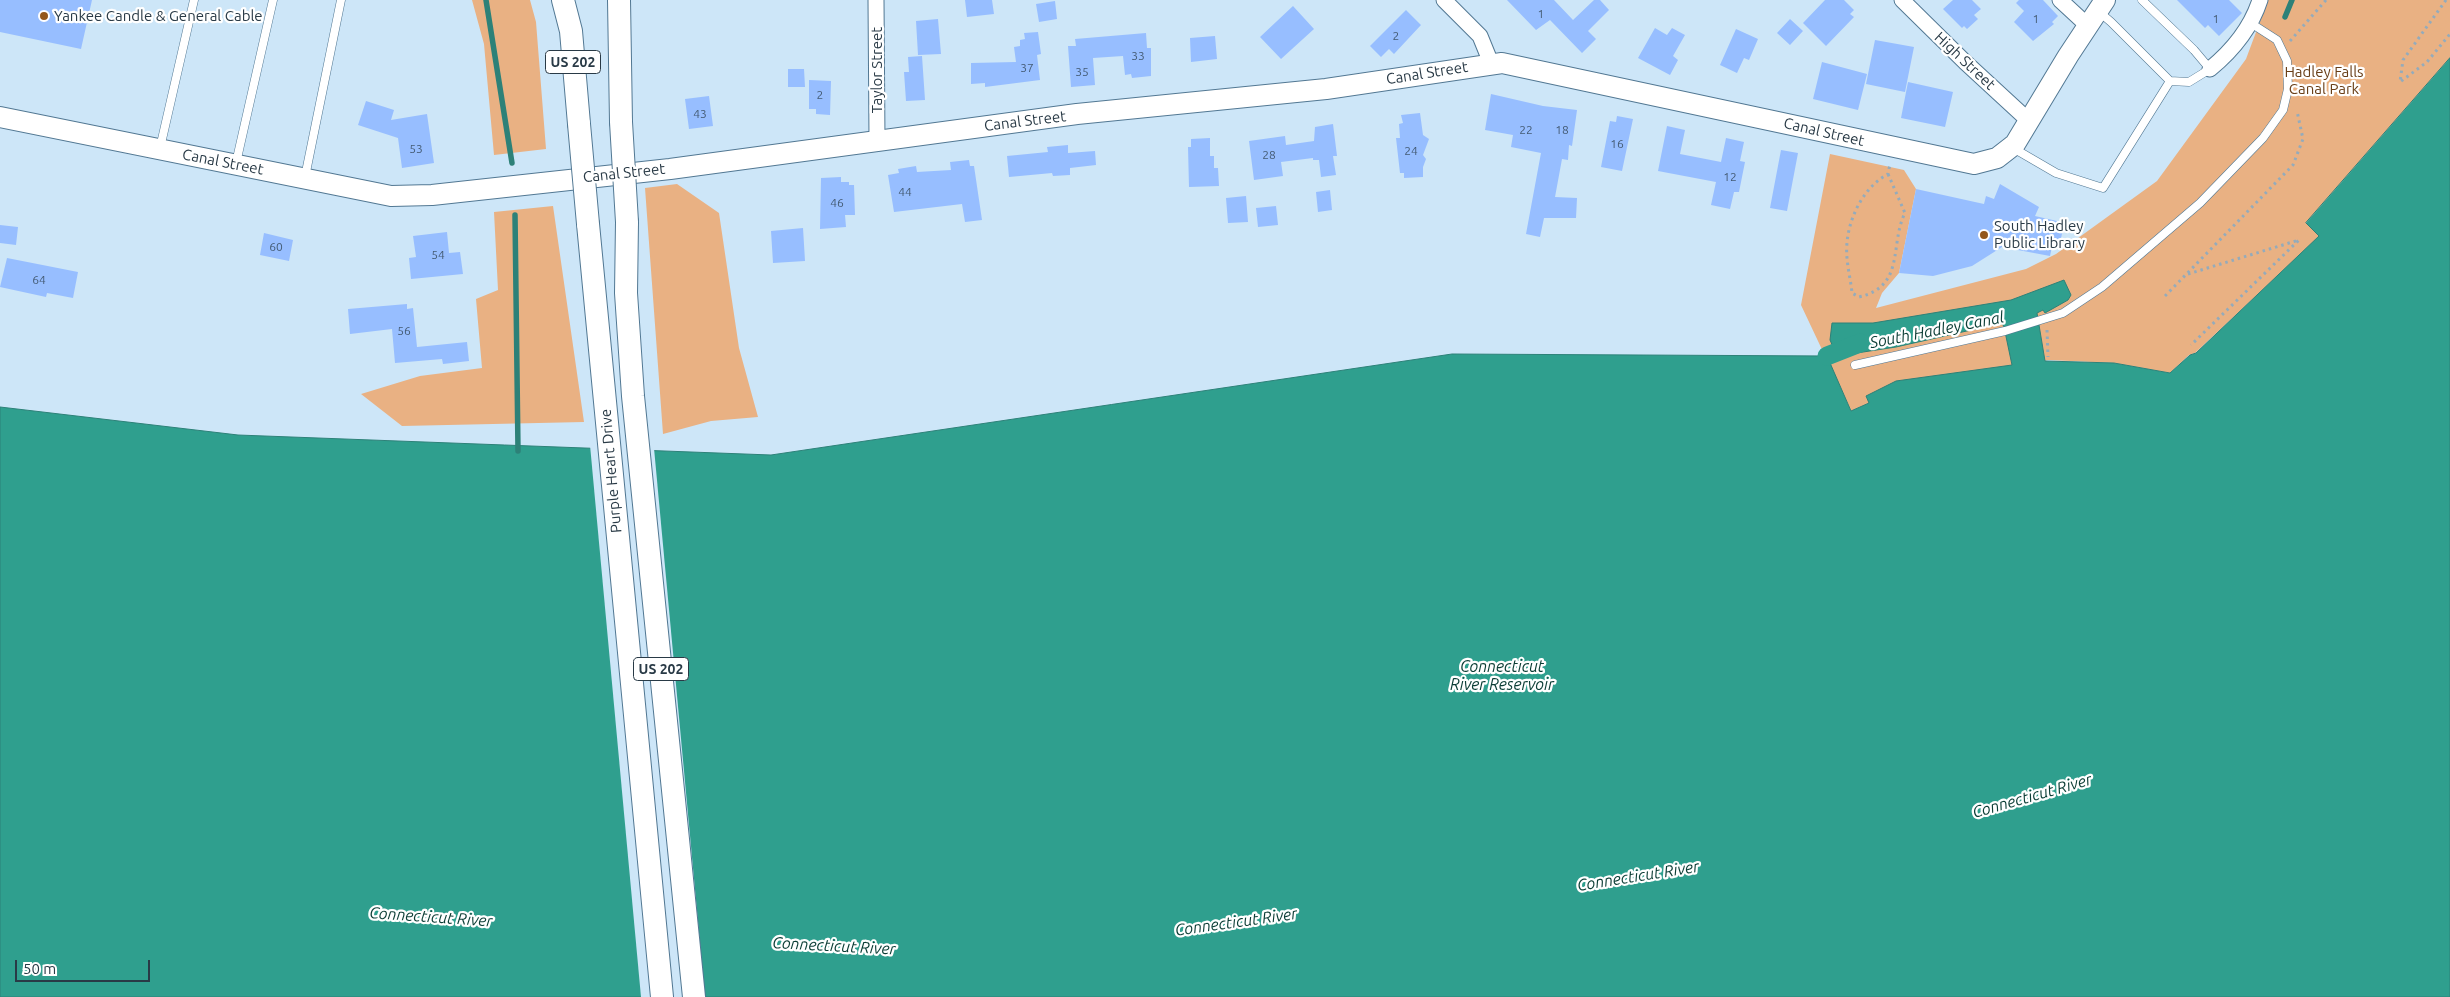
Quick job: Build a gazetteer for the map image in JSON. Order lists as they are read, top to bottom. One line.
{"streets":{"main road":["US 202","Purple Heart Drive"],"street":["High Street","Taylor Street","Canal Street"]},"crossings":[["High Street","Canal Street"],["Taylor Street","Canal Street"]],"water":["South Hadley Canal","Connecticut River Reservoir","Connecticut River"],"parks":["Hadley Falls Canal Park"],"places":["Yankee Candle & General Cable","South Hadley Public Library"],"house_numbers":["1","1","1","2","33","37","35","2","43","22","18","16","53","24","28","12","44","46","60","54","64","56"],"scale_bar":"50 m"}
